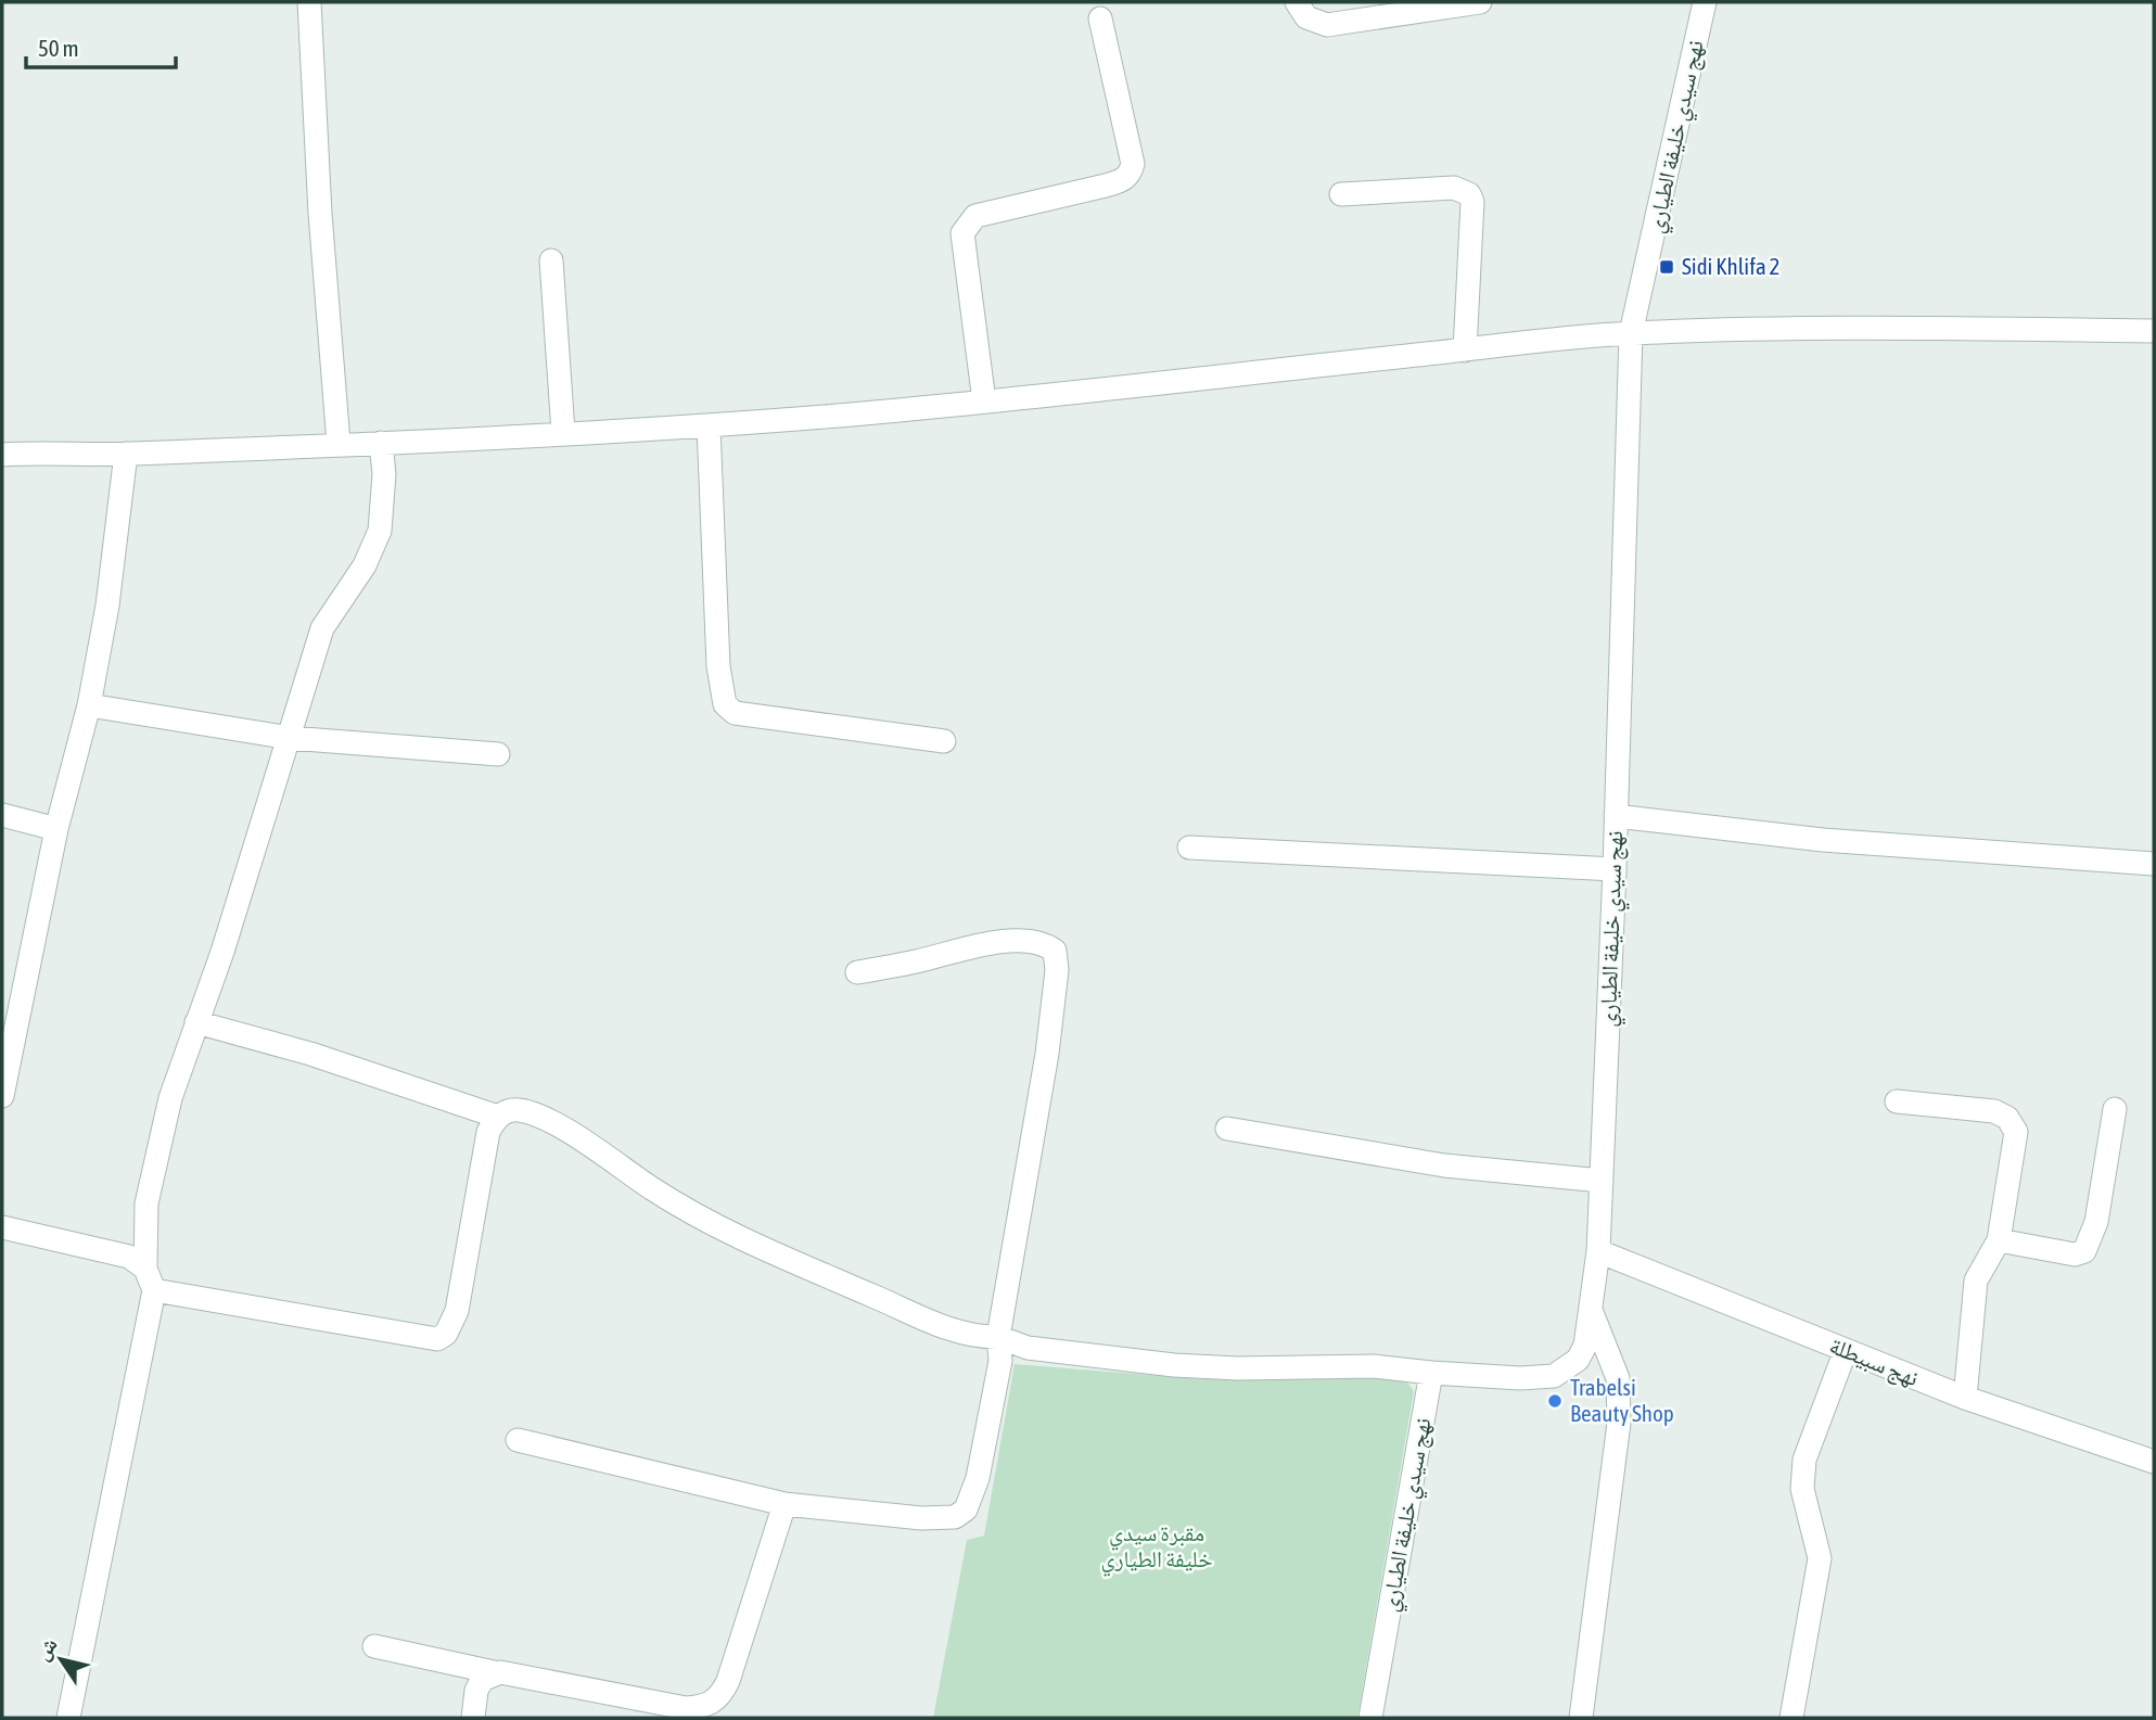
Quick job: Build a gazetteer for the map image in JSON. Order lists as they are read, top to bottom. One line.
{"streets":{"street":["نهج سيدي خليفة الطياري","نهج سبيطلة"]},"crossings":[["نهج سيدي خليفة الطياري","نهج سبيطلة"]],"parks":["مقبرة سيدي خليفة الطياري"],"places":{"transit":["Sidi Khlifa 2"],"other":["Trabelsi Beauty Shop"]},"scale_bar":"50 m","north":"top left"}
